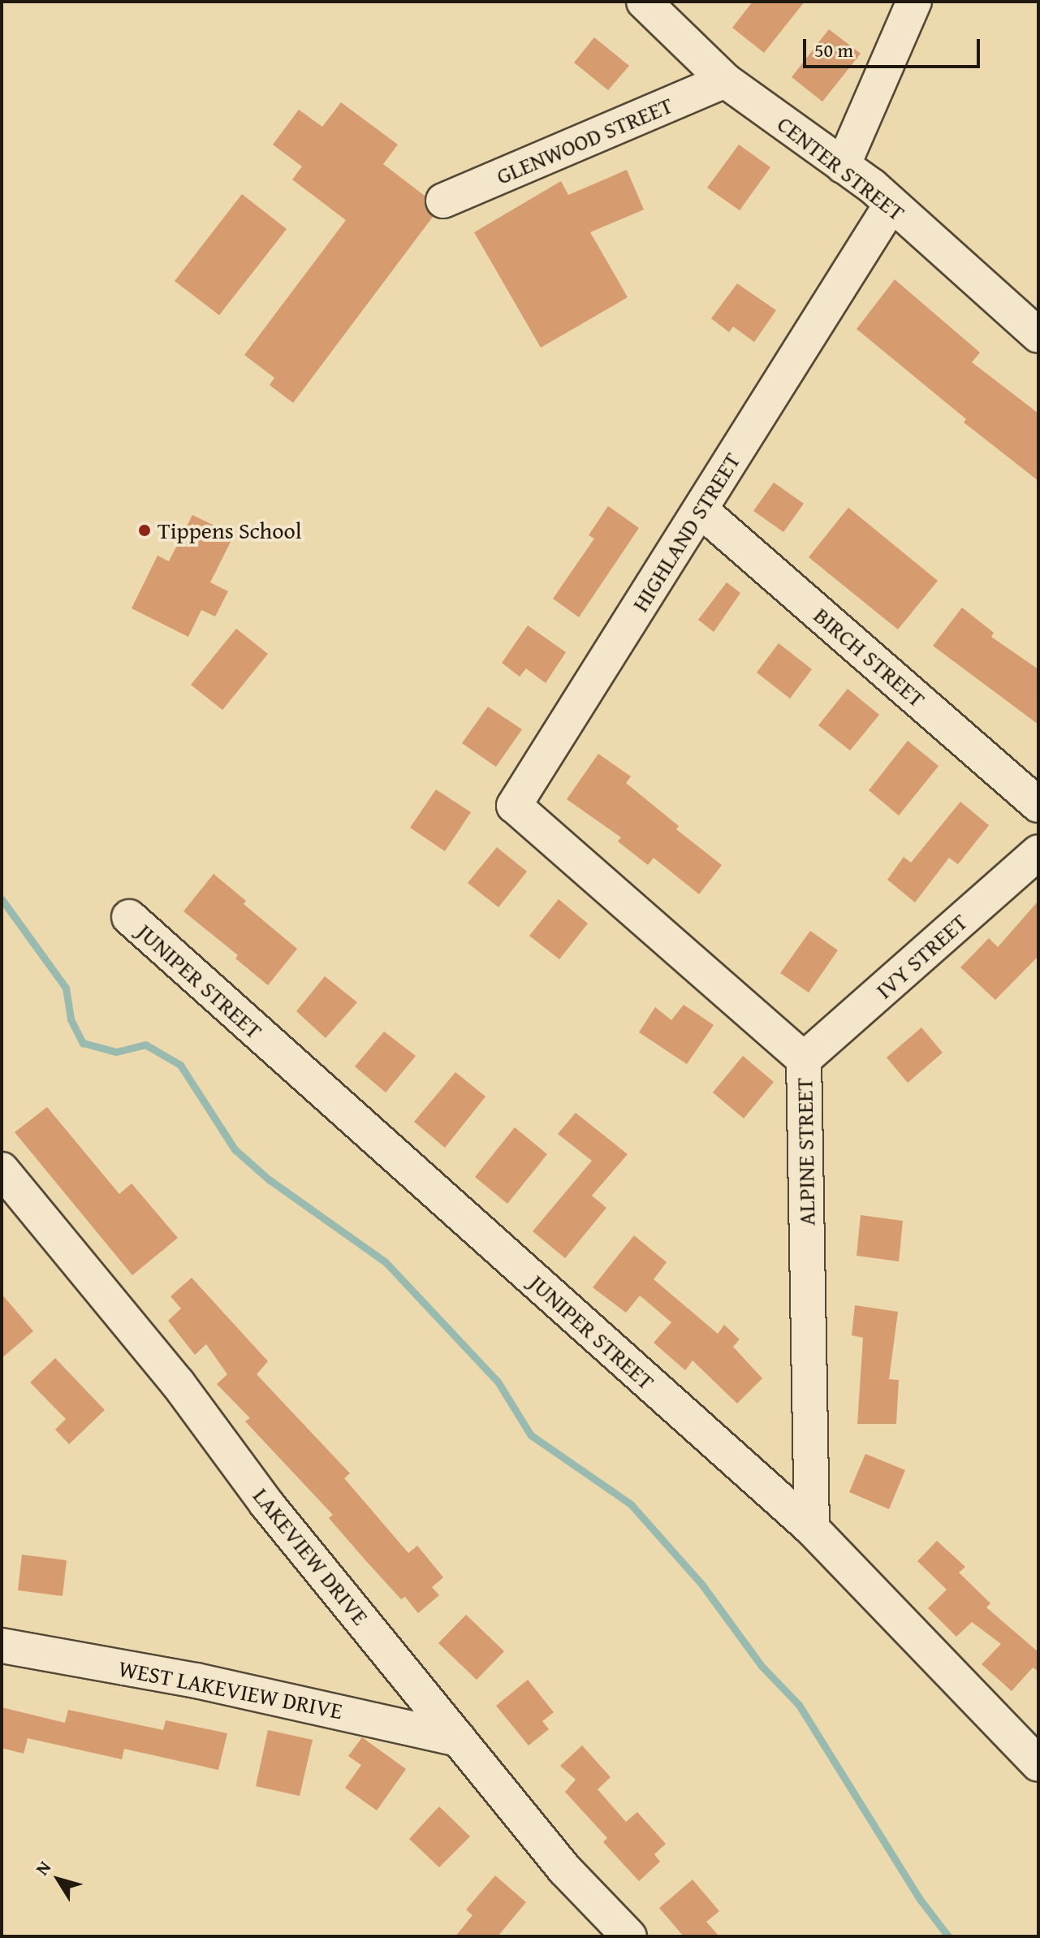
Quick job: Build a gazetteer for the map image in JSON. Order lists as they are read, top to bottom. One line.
{"streets":{"street":["GLENWOOD STREET","CENTER STREET","HIGHLAND STREET","BIRCH STREET","IVY STREET","JUNIPER STREET","ALPINE STREET","LAKEVIEW DRIVE","WEST LAKEVIEW DRIVE"]},"crossings":[["GLENWOOD STREET","CENTER STREET"],["CENTER STREET","HIGHLAND STREET"],["HIGHLAND STREET","BIRCH STREET"],["HIGHLAND STREET","ALPINE STREET"],["IVY STREET","ALPINE STREET"],["JUNIPER STREET","ALPINE STREET"],["LAKEVIEW DRIVE","WEST LAKEVIEW DRIVE"]],"places":["Tippens School"],"scale_bar":"50 m","north":"top left"}
